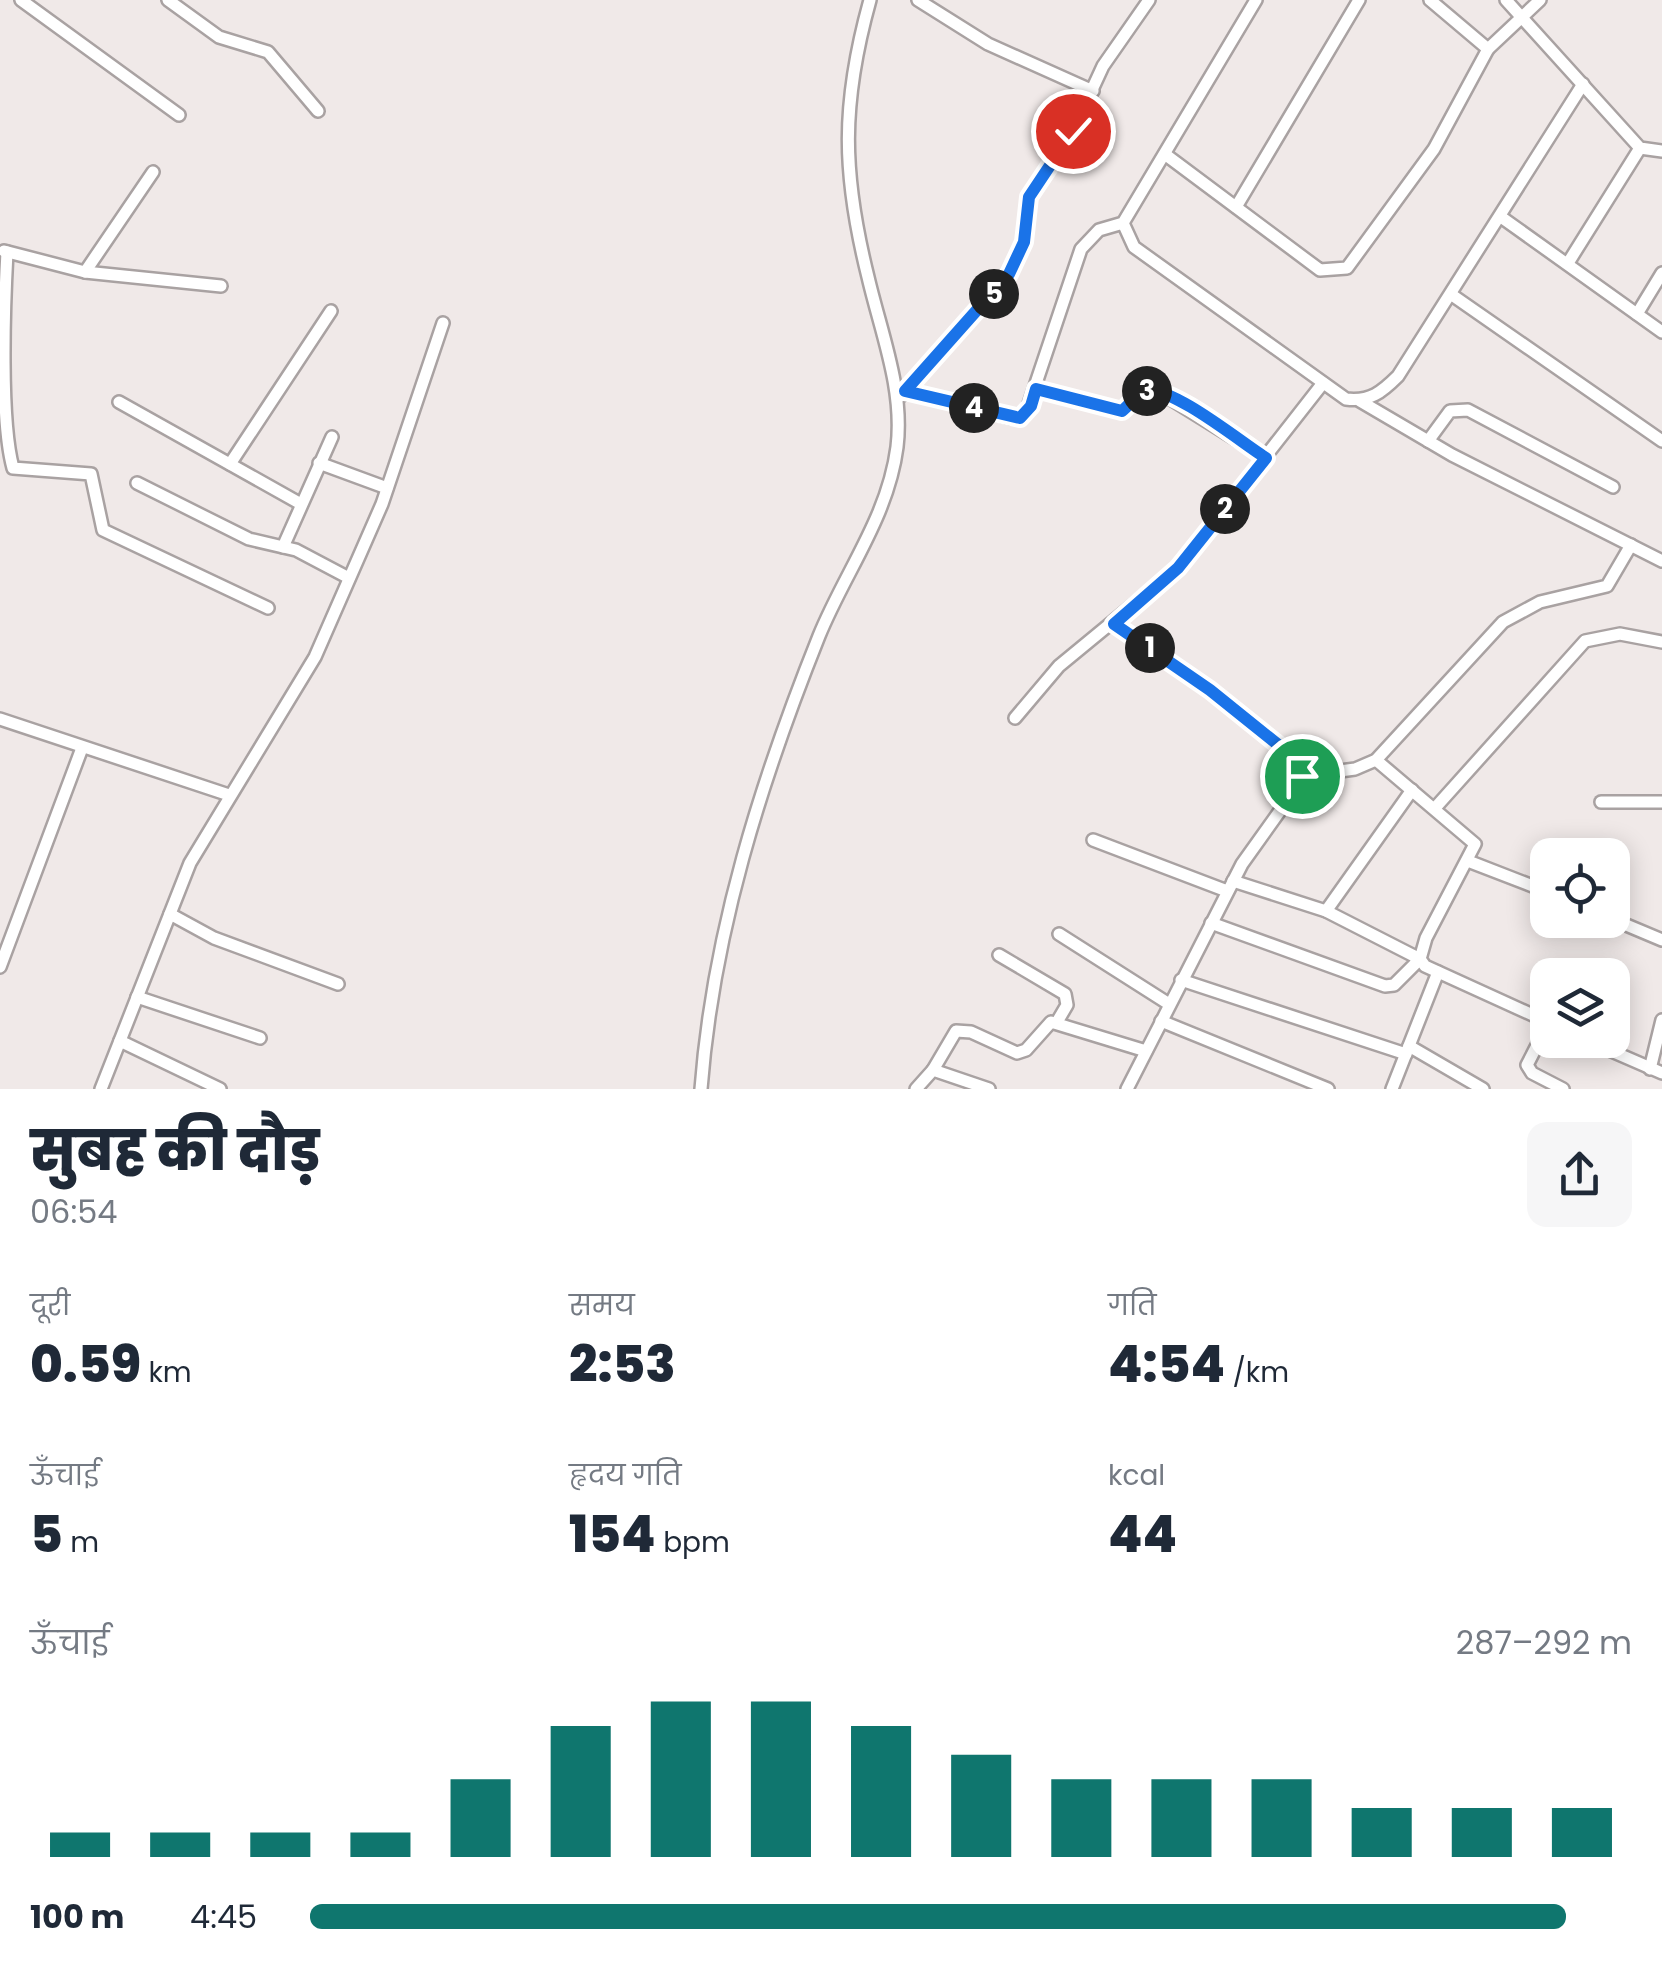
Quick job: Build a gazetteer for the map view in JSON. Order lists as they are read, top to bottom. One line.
{"page":{"pins":["5","3","4","2","1"],"heading":["सुबह की दौड़","06:54"],"stats":[["दूरी","0.59 km"],["समय","2:53"],["गति","4:54 /km"],["ऊँचाई","5 m"],["हृदय गति","154 bpm"],["kcal","44"]],"chart":["ऊँचाई","287–292 m"],"list":[{"name":"100 m","note":"4:45"}]}}
